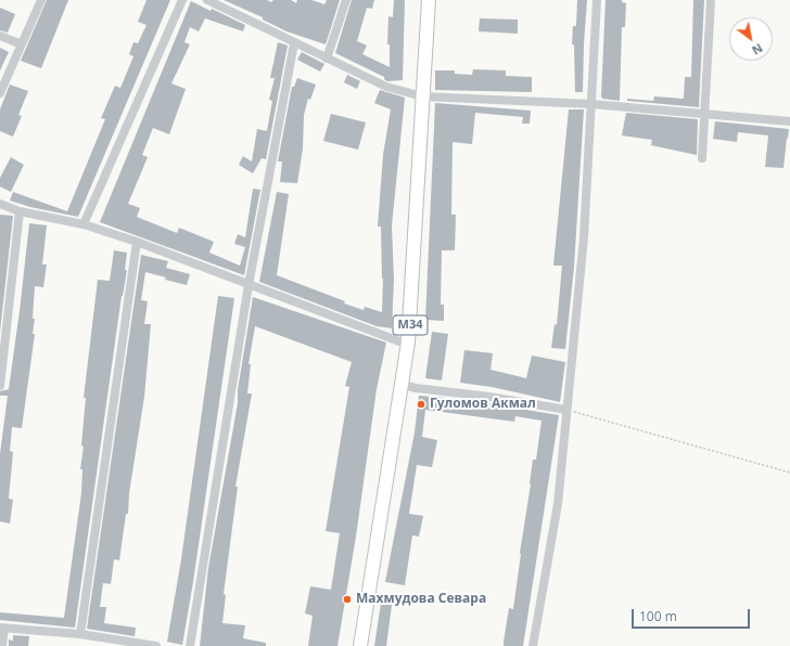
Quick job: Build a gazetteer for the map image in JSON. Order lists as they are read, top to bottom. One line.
{"streets":{"main road":["M34"]},"places":["Гуломов Акмал","Махмудова Севара"],"scale_bar":"100 m","north":"bottom right"}
